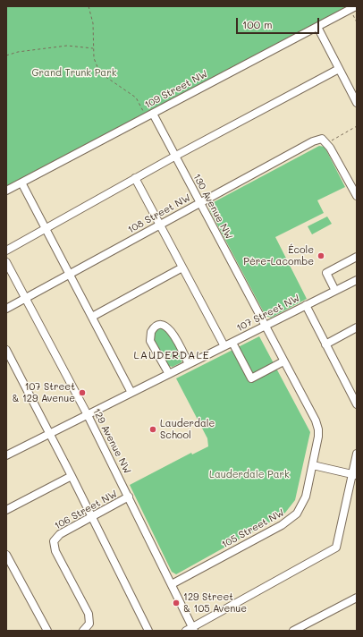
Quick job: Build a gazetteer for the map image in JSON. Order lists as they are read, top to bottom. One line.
{"streets":{"street":["109 Street NW","130 Avenue NW","108 Street NW","107 Street NW","129 Avenue NW","106 Street NW","105 Street NW"]},"crossings":[["109 Street NW","130 Avenue NW"],["130 Avenue NW","108 Street NW"],["130 Avenue NW","107 Street NW"],["130 Avenue NW","105 Street NW"],["108 Street NW","129 Avenue NW"],["107 Street NW","129 Avenue NW"],["129 Avenue NW","106 Street NW"],["129 Avenue NW","105 Street NW"]],"districts":["LAUDERDALE"],"parks":["Grand Trunk Park","Lauderdale Park"],"places":["École Père-Lacombe","107 Street & 129 Avenue","Lauderdale School","129 Street & 105 Avenue"],"scale_bar":"100 m"}
